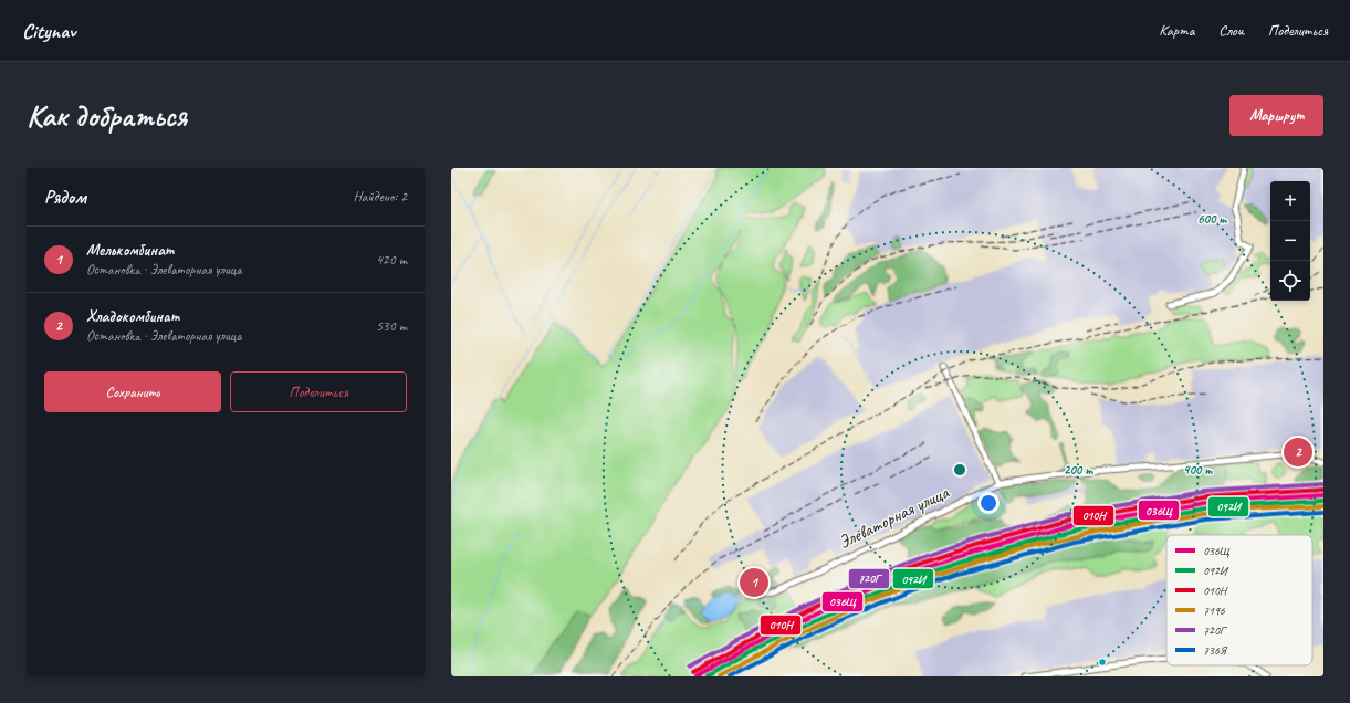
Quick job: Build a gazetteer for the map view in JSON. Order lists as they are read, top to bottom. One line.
{"streets":{"street":["Элеваторная улица"]},"lines":["transit line 720Г","transit line 010Н","transit line 036Щ","transit line 092И","transit line 7196","transit line 736Я"],"legend":["036Щ","092И","010Н","7196","720Г","736Я"],"page":{"header":"Citynav","nav":["Карта","Слои","Поделиться"],"buttons":["Маршрут",["Сохранить","Поделиться"]],"title":"Как добраться","heading":["Рядом","Найдено: 2"],"map_buttons":["+","−"],"list":[{"mark":"1","name":"Мелькомбинат","note":"Остановка · Элеваторная улица","value":"420 m"},{"mark":"2","name":"Хладокомбинат","note":"Остановка · Элеваторная улица","value":"530 m"}],"pins":["2","1"]},"rings":["600 m","200 m","400 m"]}
